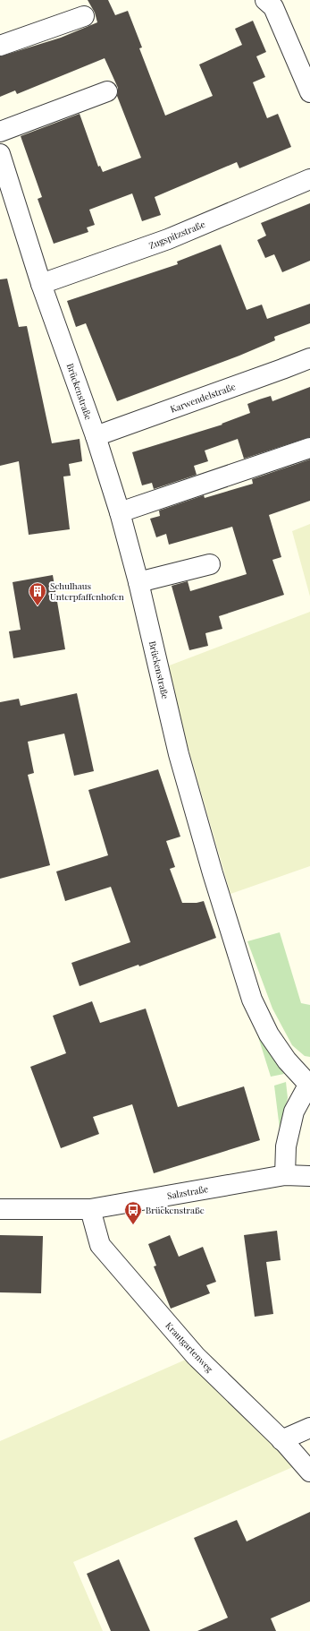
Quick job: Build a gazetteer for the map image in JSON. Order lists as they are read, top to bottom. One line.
{"streets":{"street":["Zugspitzstraße","Brückenstraße","Karwendelstraße","Salzstraße","Krautgartenweg"]},"crossings":[["Zugspitzstraße","Brückenstraße"],["Brückenstraße","Karwendelstraße"],["Brückenstraße","Salzstraße"],["Salzstraße","Krautgartenweg"]],"places":{"building":["Schulhaus Unterpfaffenhofen"],"bus stop":["Brückenstraße"]}}
